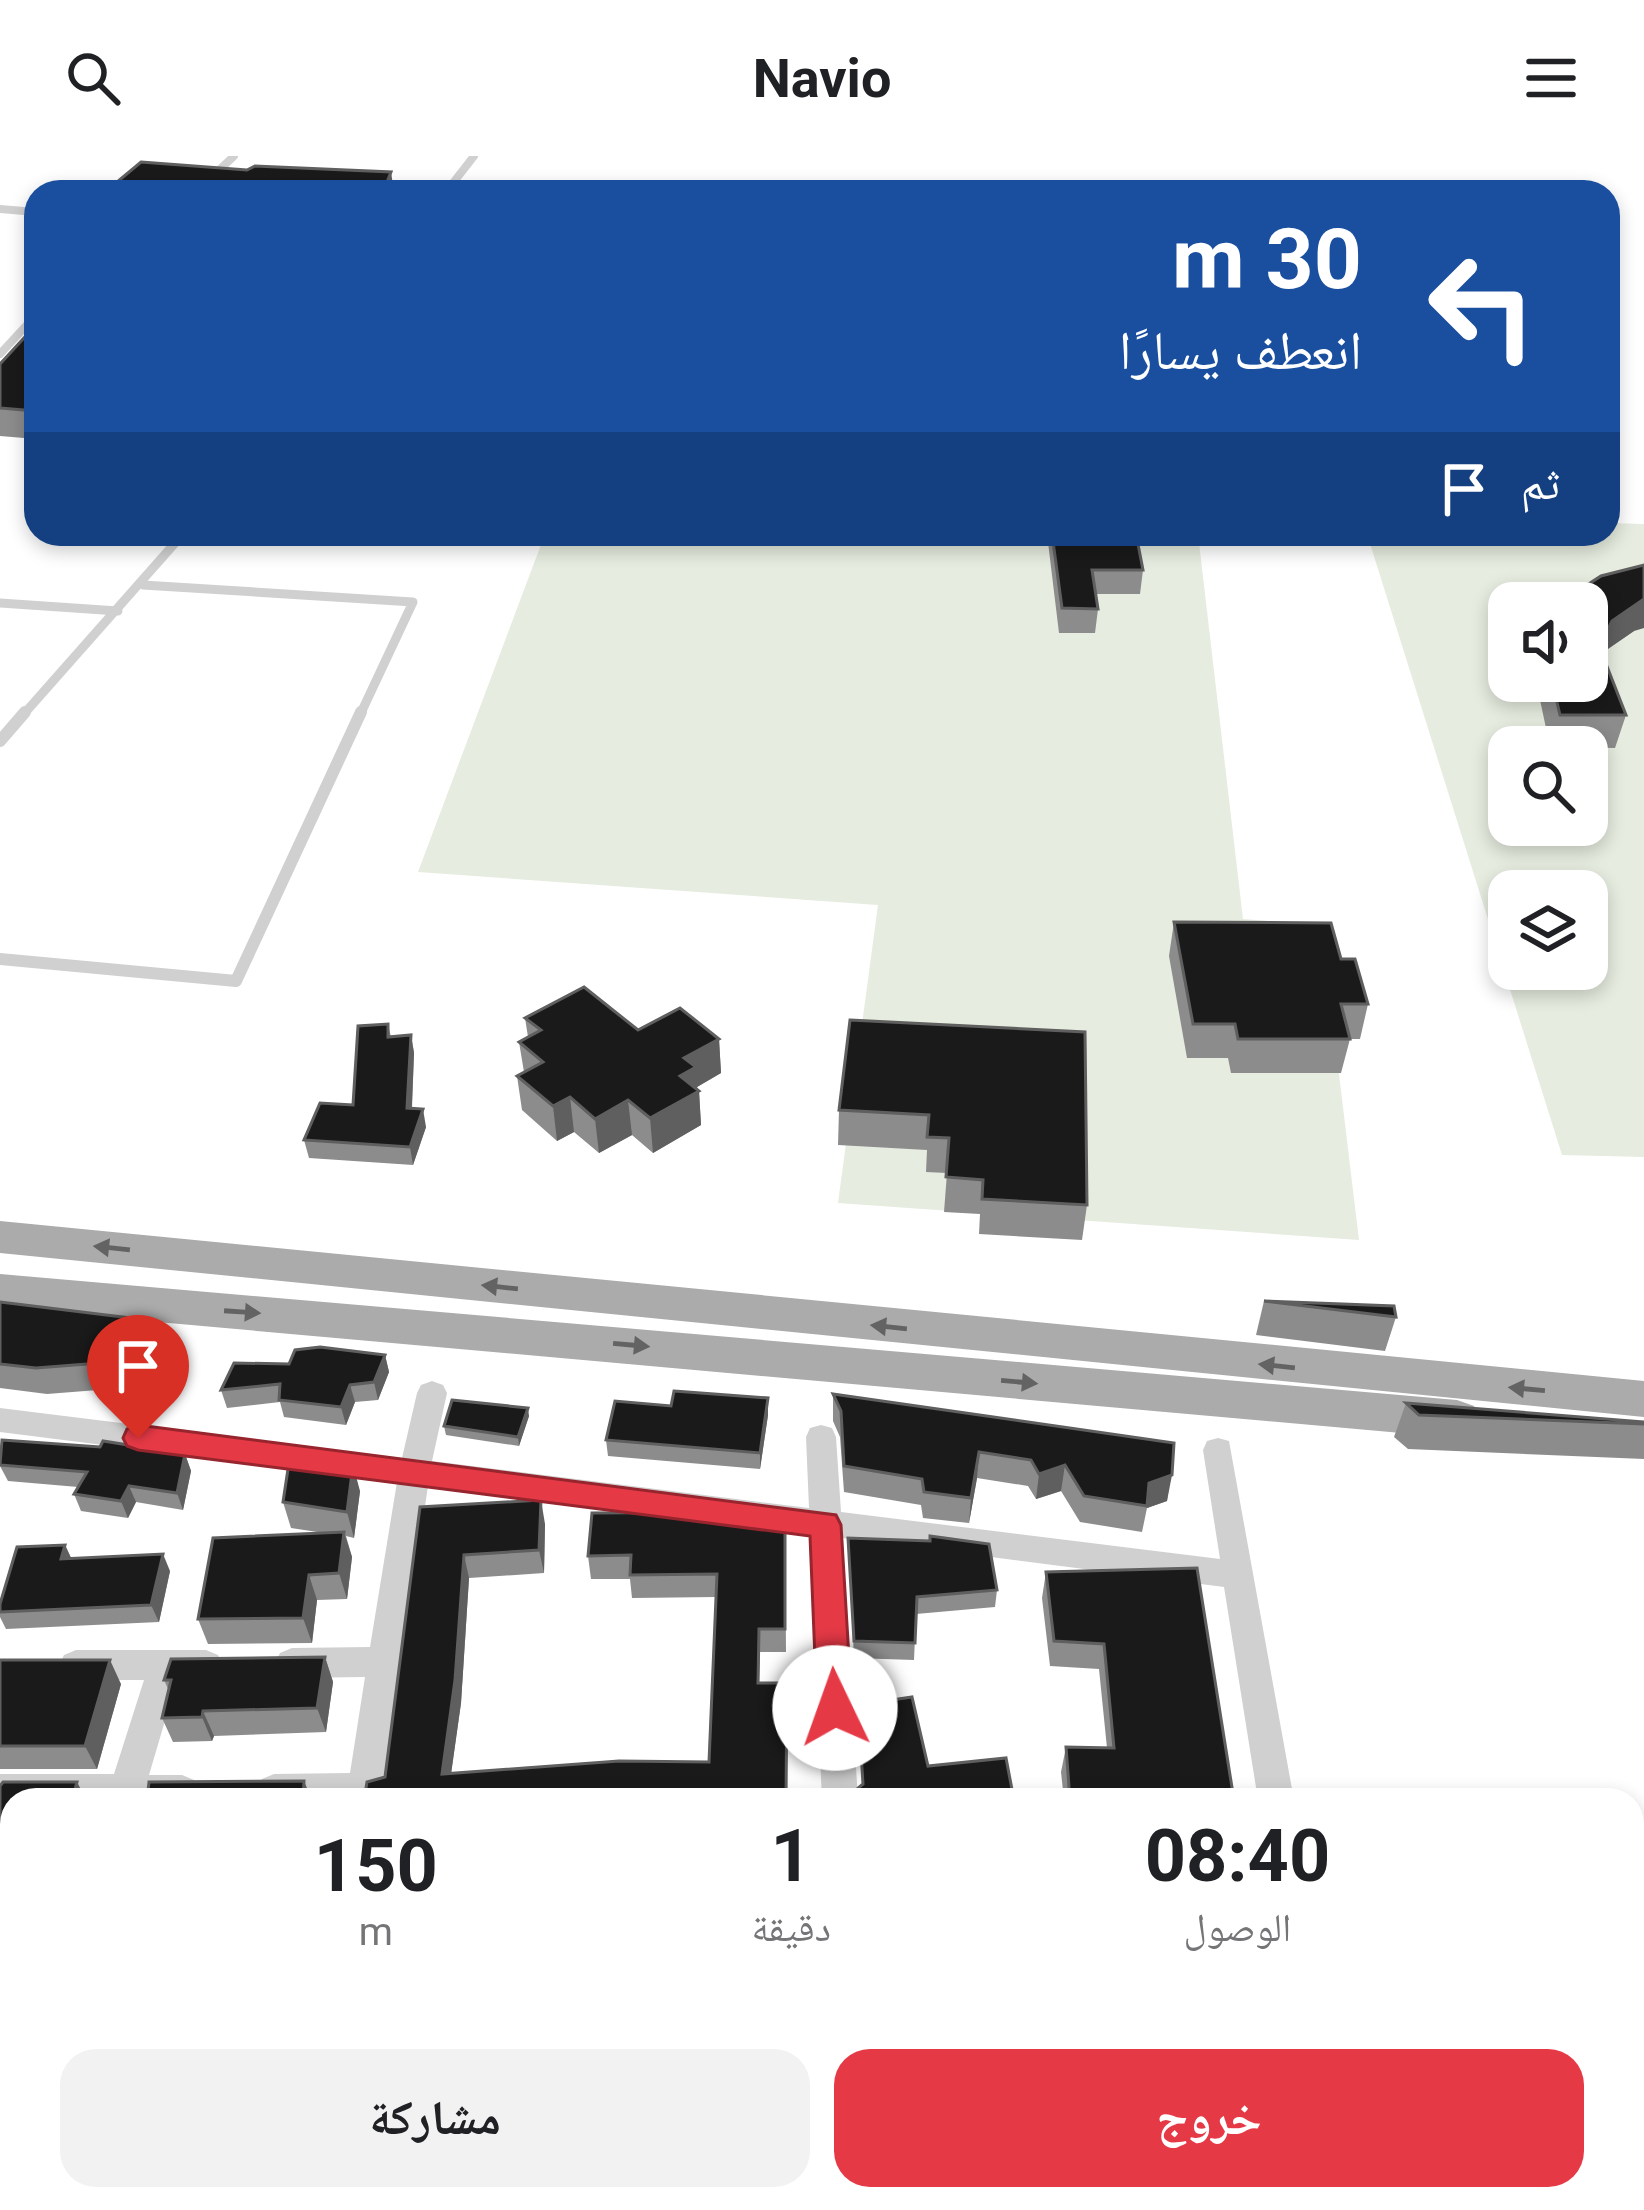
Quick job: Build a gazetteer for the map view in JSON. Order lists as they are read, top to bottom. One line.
{"page":{"header":"Navio","turn":["30 m","انعطف يسارًا"],"then":"ثم","eta":["08:40","الوصول","1","دقيقة","150","m"],"buttons":["خروج","مشاركة"]}}
